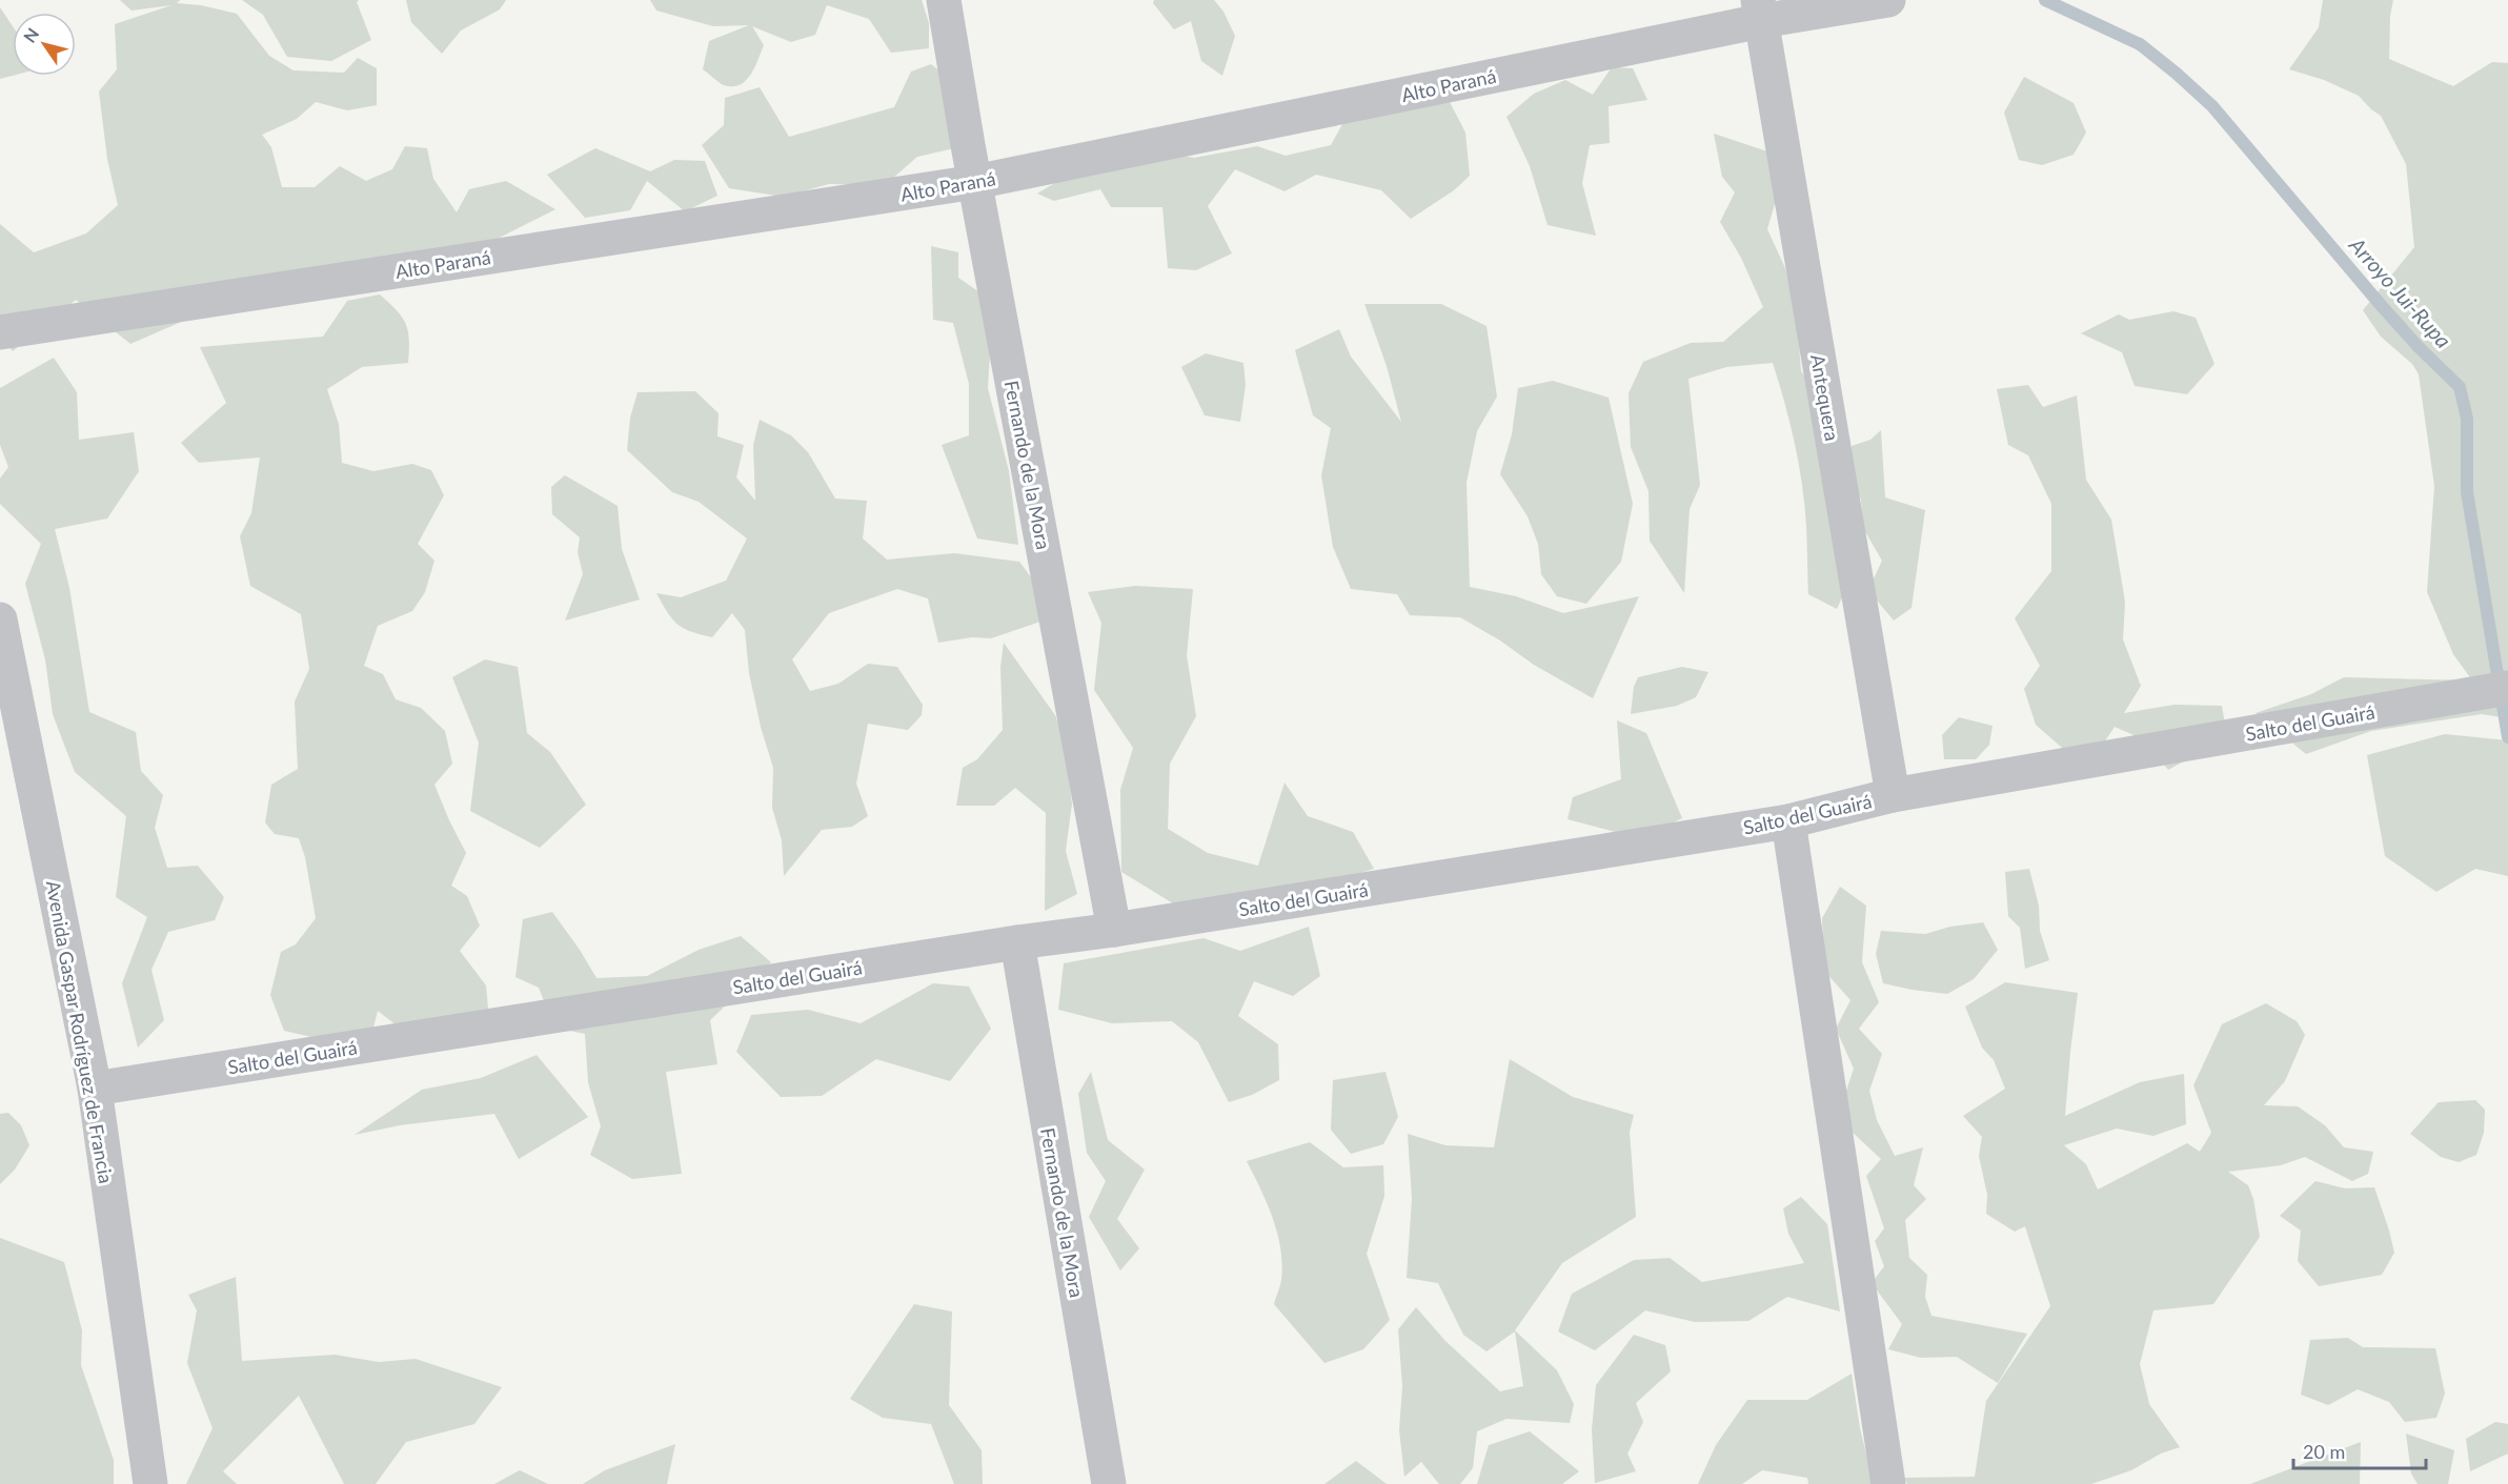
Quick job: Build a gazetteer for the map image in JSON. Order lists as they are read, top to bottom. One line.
{"streets":{"street":["Alto Paraná","Antequera","Fernando de la Mora","Salto del Guairá","Avenida Gaspar Rodríguez de Francia"]},"crossings":[["Alto Paraná","Antequera"],["Alto Paraná","Fernando de la Mora"],["Antequera","Salto del Guairá"],["Fernando de la Mora","Salto del Guairá"],["Salto del Guairá","Avenida Gaspar Rodríguez de Francia"]],"water":["Arroyo Jui-Rupa"],"scale_bar":"20 m","north":"top left"}
